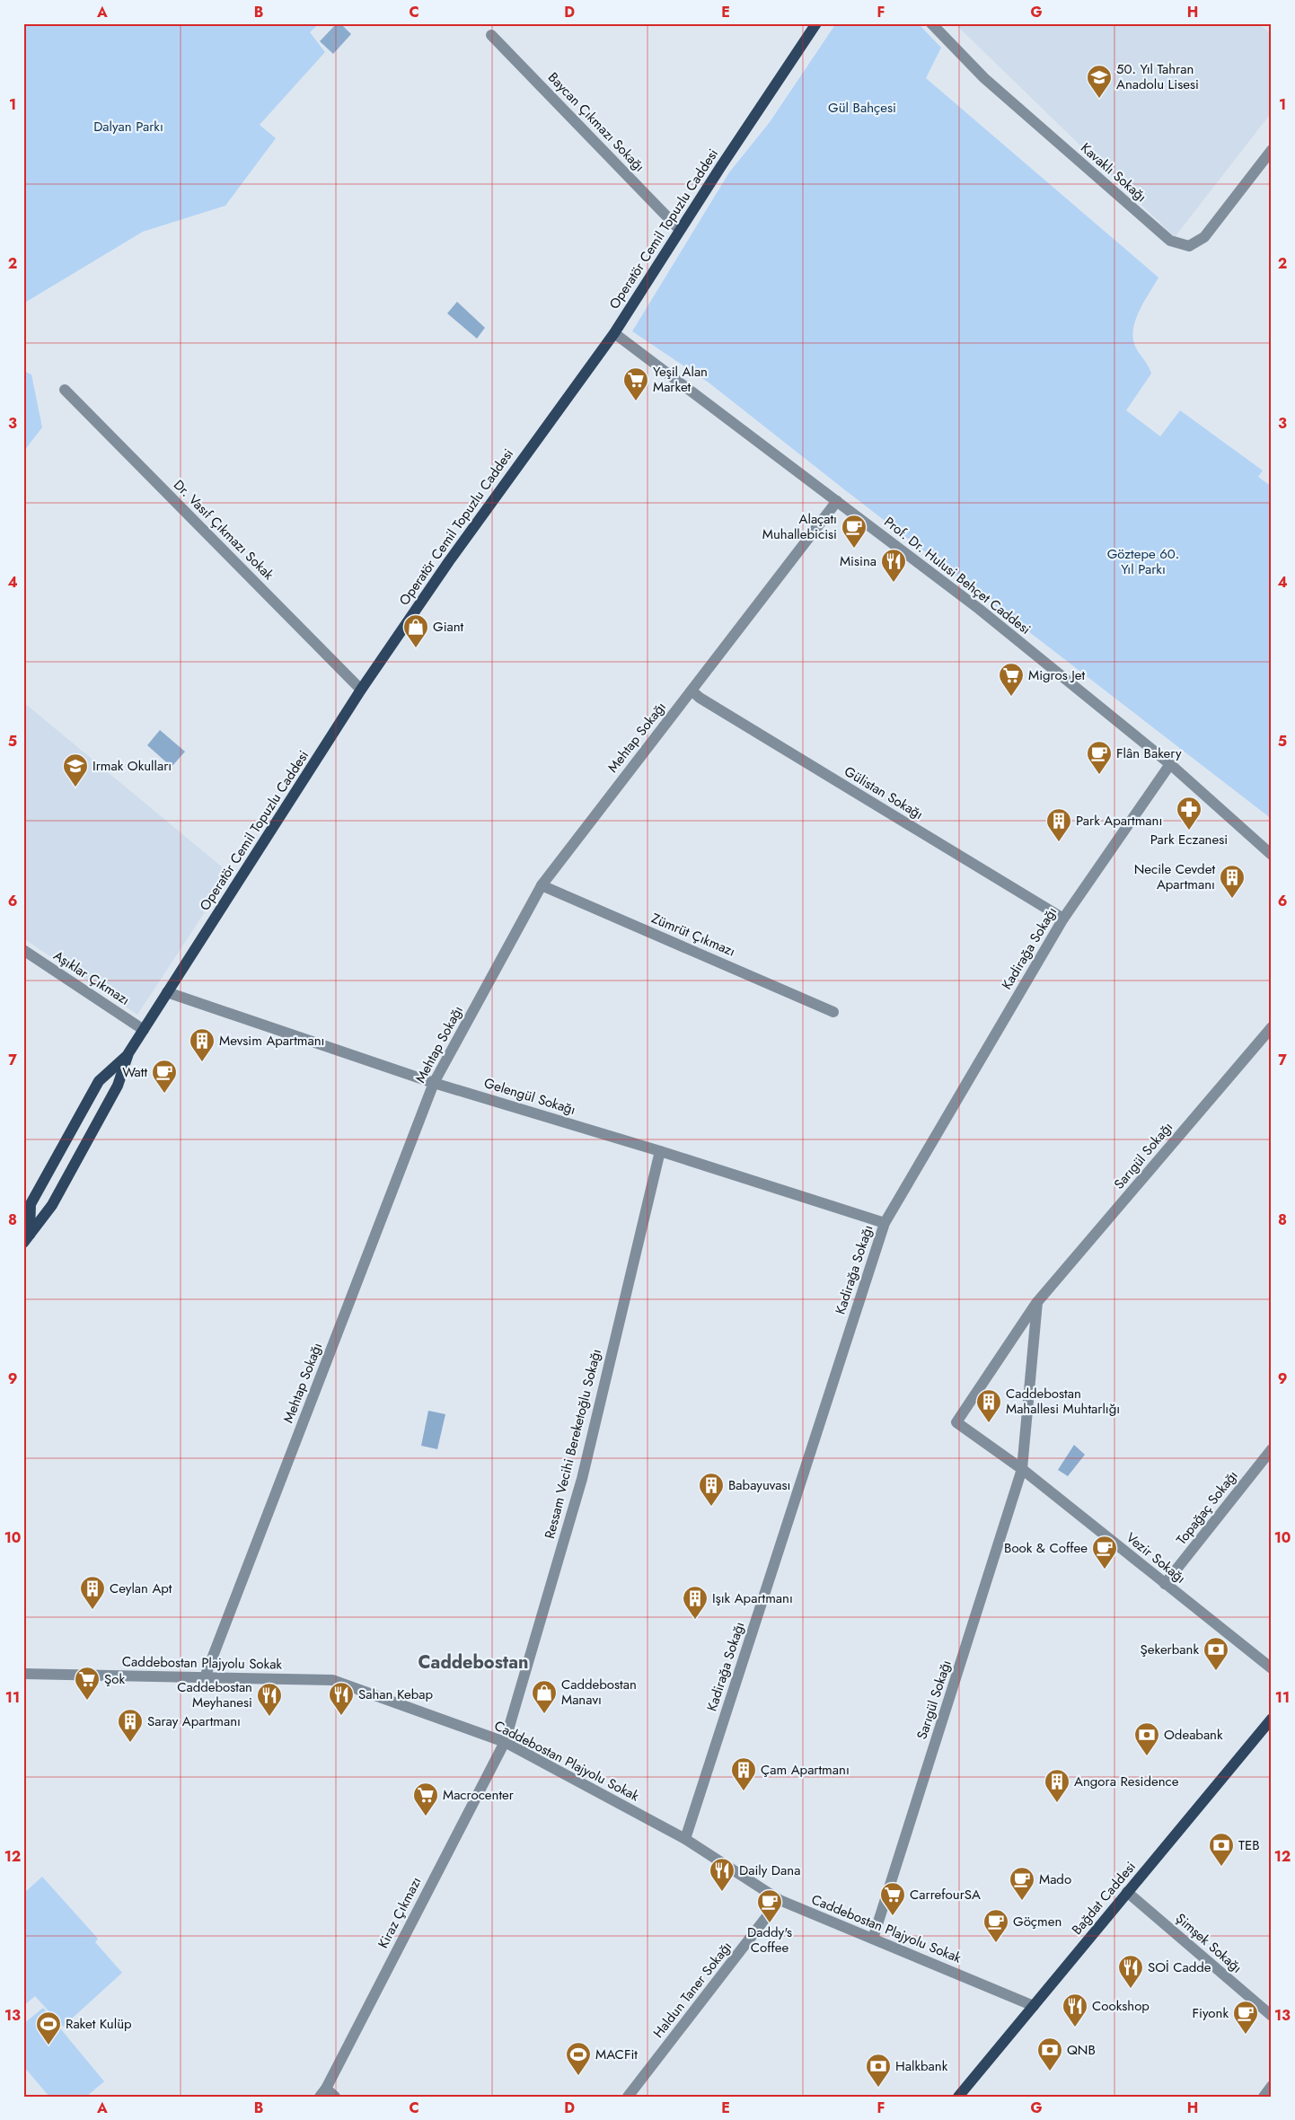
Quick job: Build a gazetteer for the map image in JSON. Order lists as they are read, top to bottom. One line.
{"streets":{"main road":["Operatör Cemil Topuzlu Caddesi","Bağdat Caddesi"],"street":["Baycan Çıkmazı Sokağı","Kavaklı Sokağı","Dr. Vasıf Çıkmazı Sokak","Prof. Dr. Hulusi Behçet Caddesi","Mehtap Sokağı","Gülistan Sokağı","Zümrüt Çıkmazı","Kadirağa Sokağı","Aşıklar Çıkmazı","Gelengül Sokağı","Sarıgül Sokağı","Ressam Vecihi Bereketoğlu Sokağı","Topağaç Sokağı","Vezir Sokağı","Caddebostan Plajyolu Sokak","Kiraz Çıkmazı","Şimşek Sokağı","Haldun Taner Sokağı"]},"crossings":[["Baycan Çıkmazı Sokağı","Operatör Cemil Topuzlu Caddesi"],["Operatör Cemil Topuzlu Caddesi","Dr. Vasıf Çıkmazı Sokak"],["Operatör Cemil Topuzlu Caddesi","Prof. Dr. Hulusi Behçet Caddesi"],["Operatör Cemil Topuzlu Caddesi","Aşıklar Çıkmazı"],["Operatör Cemil Topuzlu Caddesi","Gelengül Sokağı"],["Prof. Dr. Hulusi Behçet Caddesi","Mehtap Sokağı"],["Prof. Dr. Hulusi Behçet Caddesi","Kadirağa Sokağı"],["Mehtap Sokağı","Gülistan Sokağı"],["Mehtap Sokağı","Zümrüt Çıkmazı"],["Mehtap Sokağı","Gelengül Sokağı"],["Mehtap Sokağı","Caddebostan Plajyolu Sokak"],["Gülistan Sokağı","Kadirağa Sokağı"],["Kadirağa Sokağı","Gelengül Sokağı"],["Kadirağa Sokağı","Caddebostan Plajyolu Sokak"],["Gelengül Sokağı","Ressam Vecihi Bereketoğlu Sokağı"],["Sarıgül Sokağı","Vezir Sokağı"],["Sarıgül Sokağı","Caddebostan Plajyolu Sokak"],["Ressam Vecihi Bereketoğlu Sokağı","Caddebostan Plajyolu Sokak"],["Ressam Vecihi Bereketoğlu Sokağı","Kiraz Çıkmazı"],["Topağaç Sokağı","Vezir Sokağı"],["Caddebostan Plajyolu Sokak","Bağdat Caddesi"],["Caddebostan Plajyolu Sokak","Kiraz Çıkmazı"],["Caddebostan Plajyolu Sokak","Haldun Taner Sokağı"],["Bağdat Caddesi","Şimşek Sokağı"]],"districts":["Caddebostan"],"parks":["Gül Bahçesi","Dalyan Parkı","Göztepe 60. Yıl Parkı"],"places":{"school or university":["50. Yıl Tahran Anadolu Lisesi","Irmak Okulları"],"supermarket":["Yeşil Alan Market","Migros Jet","Şok","Macrocenter","CarrefourSA"],"cafe":["Alaçatı Muhallebicisi","Flân Bakery","Watt","Book & Coffee","Mado","Daddy's Coffee","Göçmen","Fiyonk"],"restaurant":["Misina","Sahan Kebap","Caddebostan Meyhanesi","Daily Dana","SOİ Cadde","Cookshop"],"shop":["Giant","Caddebostan Manavı"],"pharmacy":["Park Eczanesi"],"building":["Park Apartmanı","Necile Cevdet Apartmanı","Mevsim Apartmanı","Caddebostan Mahallesi Muhtarlığı","Babayuvası","Ceylan Apt","Işık Apartmanı","Saray Apartmanı","Çam Apartmanı","Angora Residence"],"bank":["Şekerbank","Odeabank","TEB","QNB","Halkbank"],"sports":["Raket Kulüp","MACFit"]},"grid":{"columns":["A","B","C","D","E","F","G","H"],"rows":["1","2","3","4","5","6","7","8","9","10","11","12","13"]}}
